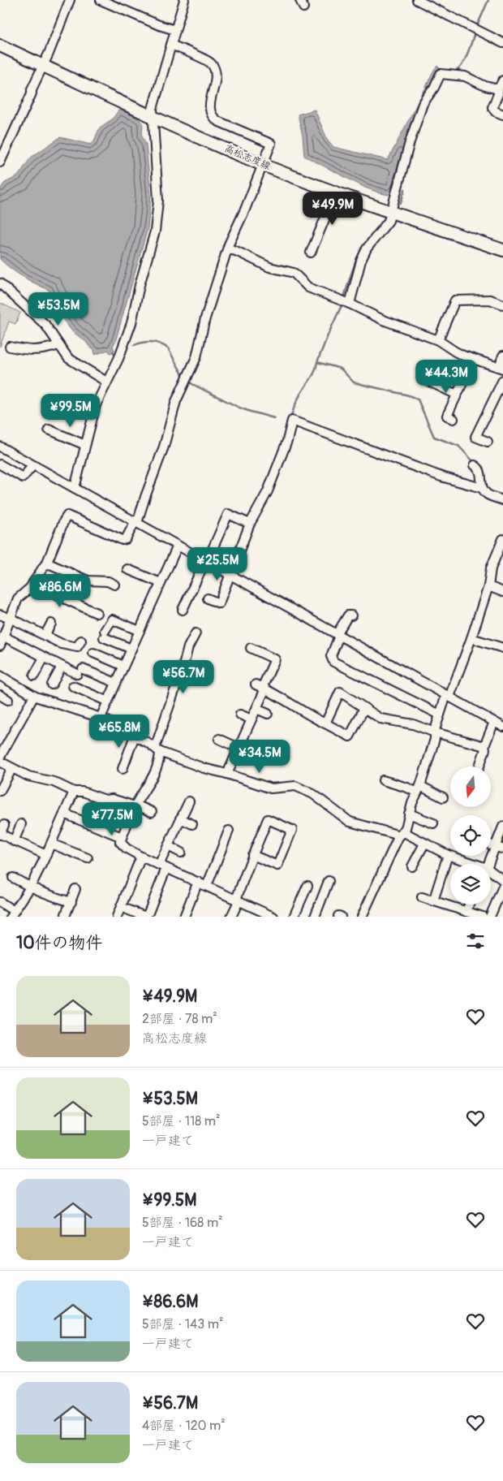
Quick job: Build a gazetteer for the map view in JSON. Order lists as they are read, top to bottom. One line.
{"streets":{"main road":["高松志度線"]},"north":"bottom","page":{"price":["¥49.9M","¥53.5M","¥44.3M","¥99.5M","¥25.5M","¥86.6M","¥56.7M","¥65.8M","¥34.5M","¥77.5M"],"heading":"10件の物件","list":[{"name":"¥49.9M","note":"2部屋 · 78 m² · 高松志度線"},{"name":"¥53.5M","note":"5部屋 · 118 m² · 一戸建て"},{"name":"¥99.5M","note":"5部屋 · 168 m² · 一戸建て"},{"name":"¥86.6M","note":"5部屋 · 143 m² · 一戸建て"},{"name":"¥56.7M","note":"4部屋 · 120 m² · 一戸建て"}]}}
